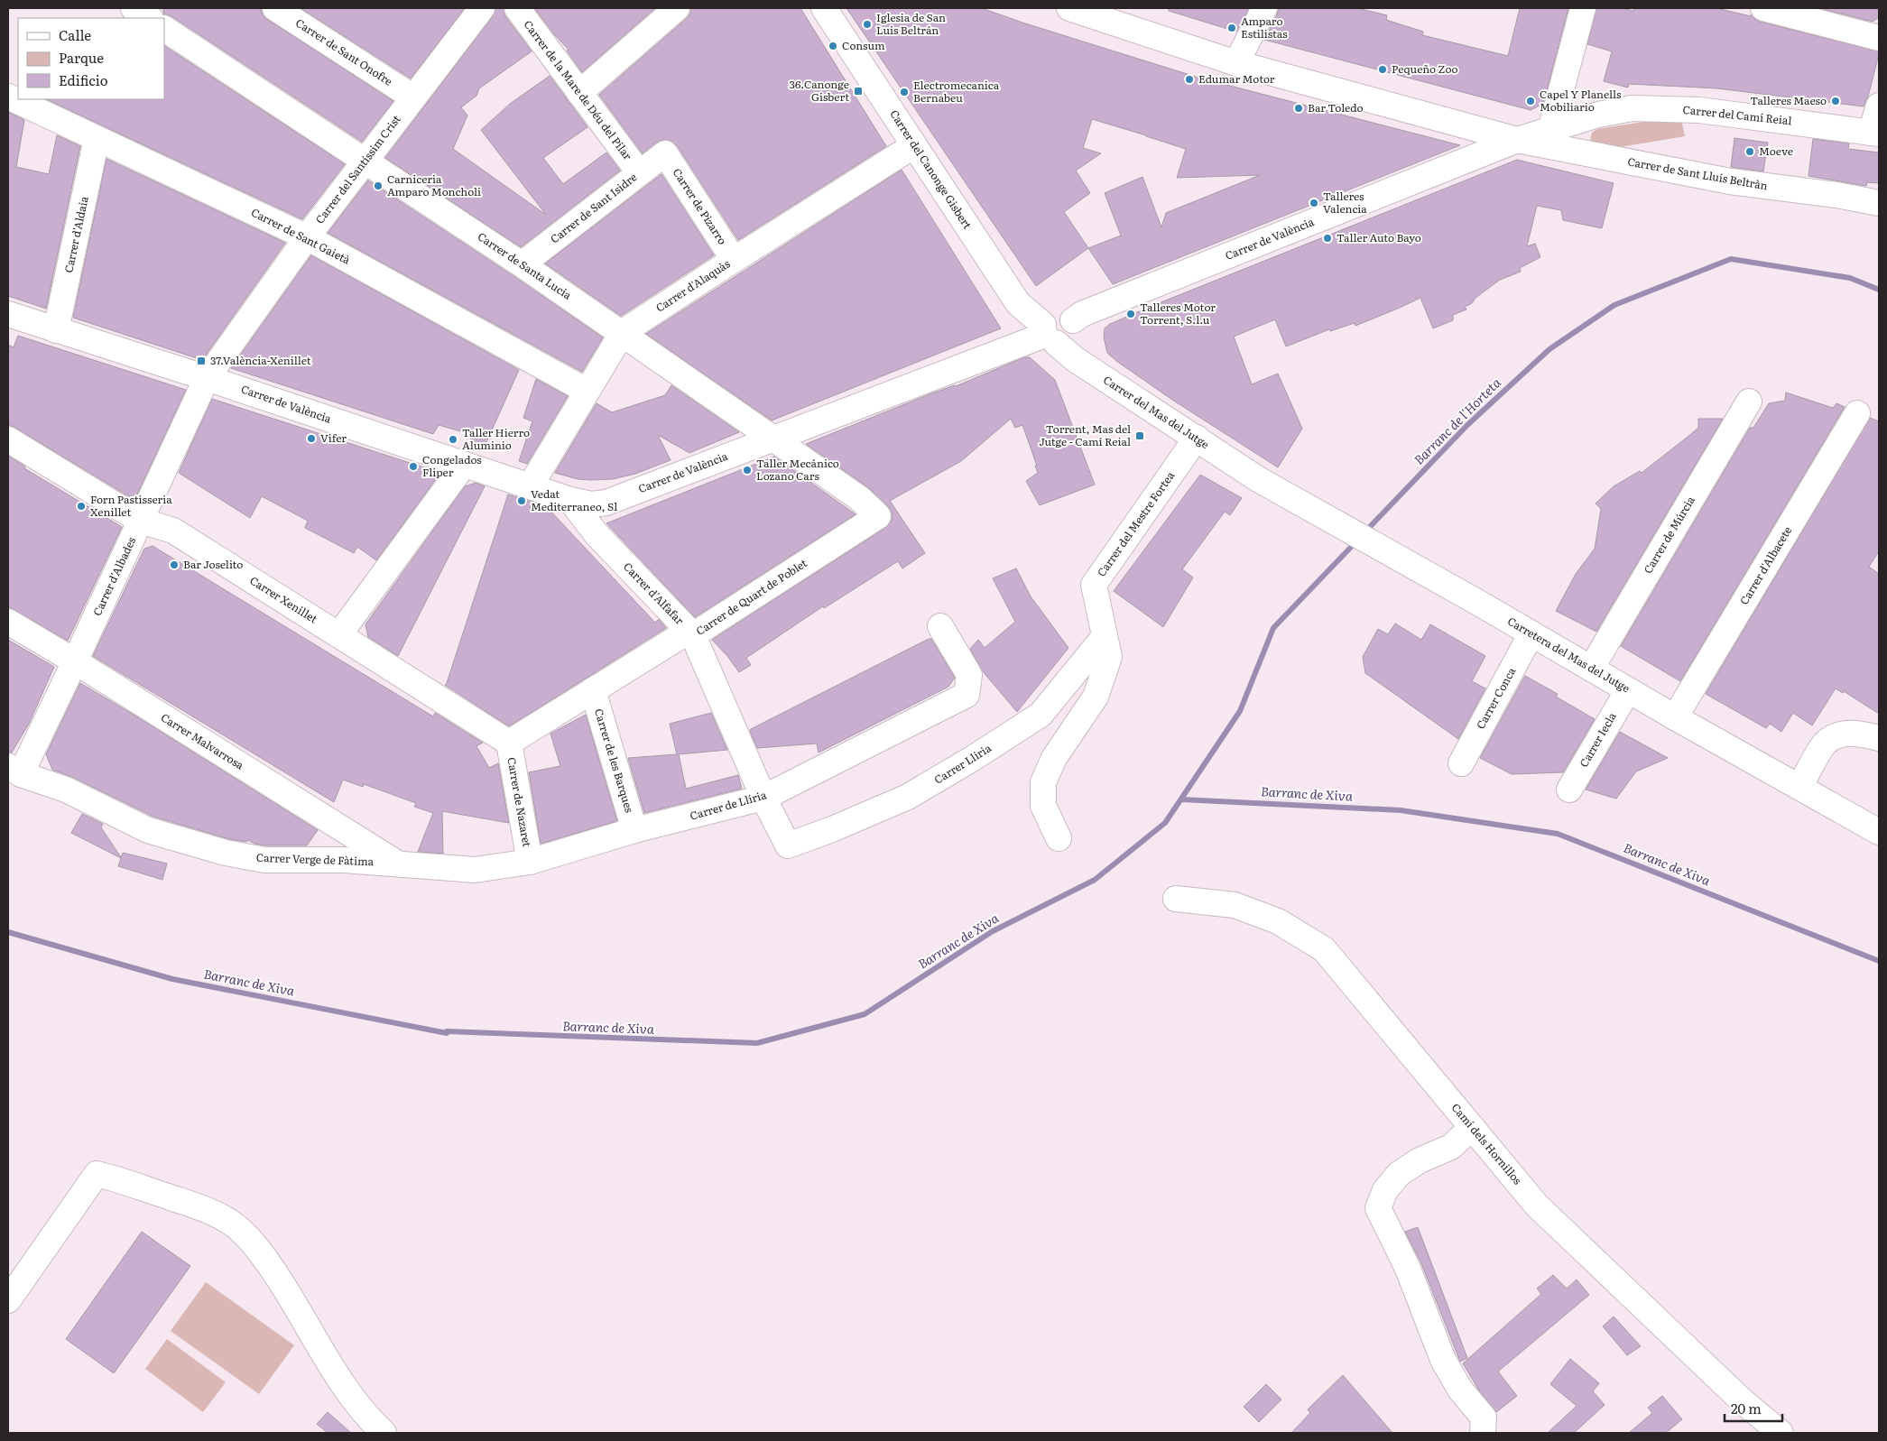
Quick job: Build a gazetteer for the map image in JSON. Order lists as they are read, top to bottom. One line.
{"streets":{"street":["Carrer de Sant Onofre","Carrer de la Mare de Déu del Pilar","Carrer del Camí Reial","Carrer del Santíssim Crist","Carrer del Canonge Gisbert","Carrer de Sant Lluís Beltràn","Carrer de Pizarro","Carrer de Sant Isidre","Carrer d'Aldaia","Carrer de Sant Gaietà","Carrer de València","Carrer de Santa Lucia","Carrer d'Alaquàs","Carrer del Mas del Jutge","Carrer del Mestre Fortea","Carrer de Múrcia","Carrer d'Albacete","Carrer d'Albades","Carrer d'Alfafar","Carrer de Quart de Poblet","Carrer Xenillet","Carretera del Mas del Jutge","Carrer Conca","Carrer Iecla","Carrer Malvarrosa","Carrer de les Barques","Carrer Lliria","Carrer de Nazaret","Carrer de Llíria","Carrer Verge de Fàtima","Camí dels Hornillos"]},"crossings":[["Carrer de Sant Onofre","Carrer del Santíssim Crist"],["Carrer de la Mare de Déu del Pilar","Carrer de Sant Isidre"],["Carrer del Camí Reial","Carrer de Sant Lluís Beltràn"],["Carrer del Camí Reial","Carrer de València"],["Carrer del Santíssim Crist","Carrer de Sant Gaietà"],["Carrer del Santíssim Crist","Carrer de València"],["Carrer del Santíssim Crist","Carrer de Santa Lucia"],["Carrer del Santíssim Crist","Carrer d'Albades"],["Carrer del Canonge Gisbert","Carrer de València"],["Carrer del Canonge Gisbert","Carrer d'Alaquàs"],["Carrer del Canonge Gisbert","Carrer del Mas del Jutge"],["Carrer de Sant Lluís Beltràn","Carrer de València"],["Carrer de Pizarro","Carrer de Sant Isidre"],["Carrer de Pizarro","Carrer d'Alaquàs"],["Carrer de Sant Isidre","Carrer de Santa Lucia"],["Carrer d'Aldaia","Carrer de Sant Gaietà"],["Carrer d'Aldaia","Carrer de València"],["Carrer de Sant Gaietà","Carrer d'Alaquàs"],["Carrer de València","Carrer de Santa Lucia"],["Carrer de València","Carrer d'Alaquàs"],["Carrer de València","Carrer del Mas del Jutge"],["Carrer de València","Carrer d'Albades"],["Carrer de València","Carrer d'Alfafar"],["Carrer de Santa Lucia","Carrer d'Alaquàs"],["Carrer de Santa Lucia","Carrer de Quart de Poblet"],["Carrer del Mas del Jutge","Carrer del Mestre Fortea"],["Carrer del Mas del Jutge","Carretera del Mas del Jutge"],["Carrer del Mestre Fortea","Carrer Lliria"],["Carrer de Múrcia","Carretera del Mas del Jutge"],["Carrer d'Albacete","Carretera del Mas del Jutge"],["Carrer d'Albades","Carrer Xenillet"],["Carrer d'Albades","Carrer Malvarrosa"],["Carrer d'Albades","Carrer Verge de Fàtima"],["Carrer d'Alfafar","Carrer de Quart de Poblet"],["Carrer d'Alfafar","Carrer Lliria"],["Carrer d'Alfafar","Carrer de Llíria"],["Carrer de Quart de Poblet","Carrer Xenillet"],["Carrer de Quart de Poblet","Carrer de les Barques"],["Carrer de Quart de Poblet","Carrer de Nazaret"],["Carrer Xenillet","Carrer de Nazaret"],["Carretera del Mas del Jutge","Carrer Conca"],["Carretera del Mas del Jutge","Carrer Iecla"],["Carrer Malvarrosa","Carrer de Llíria"],["Carrer Malvarrosa","Carrer Verge de Fàtima"],["Carrer de les Barques","Carrer de Llíria"],["Carrer de Nazaret","Carrer de Llíria"],["Carrer de Llíria","Carrer Verge de Fàtima"]],"water":["Barranc de l'Horteta","Barranc de Xiva"],"places":{"other":["Iglesia de San Luis Beltrán","Amparo Estilistas","Consum","Pequeño Zoo","Edumar Motor","Electromecanica Bernabeu","Capel Y Planells Mobiliario","Talleres Maeso","Bar Toledo","Moeve","Carniceria Amparo Moncholi","Talleres Valencia","Taller Auto Bayo","Talleres Motor Torrent, S.l.u","Vifer","Taller Hierro Aluminio","Congelados Fliper","Taller Mecánico Lozano Cars","Vedat Mediterraneo, Sl","Forn Pastisseria Xenillet","Bar Joselito"],"transit":["36.Canonge Gisbert","37.València-Xenillet","Torrent, Mas del Jutge - Camí Reial"]},"legend":["Calle","Parque","Edificio"],"scale_bar":"20 m"}
